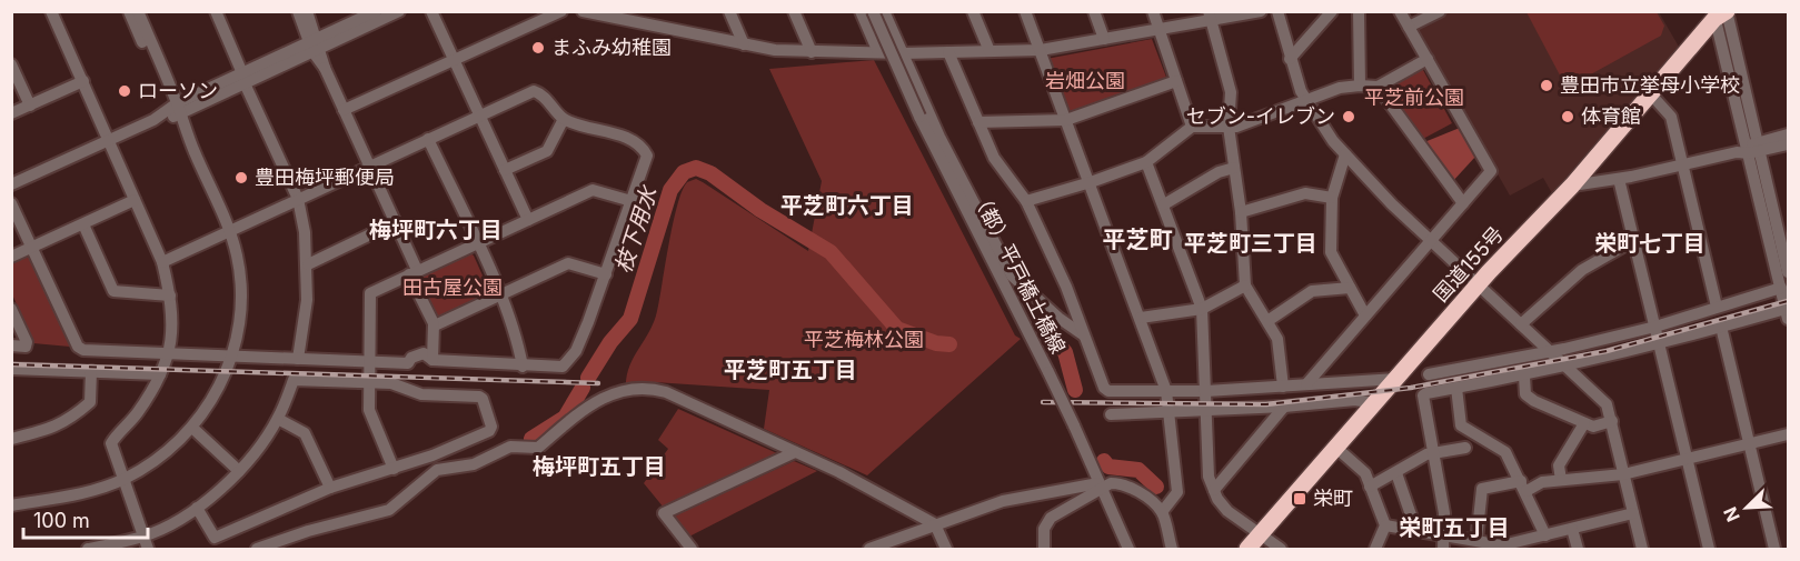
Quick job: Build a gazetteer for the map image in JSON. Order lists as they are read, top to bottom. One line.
{"streets":{"highway":["国道155号"],"street":["（都）平戸橋土橋線"]},"districts":["平芝町六丁目","梅坪町六丁目","平芝町","平芝町三丁目","栄町七丁目","平芝町五丁目","梅坪町五丁目","栄町五丁目"],"water":["枝下用水"],"parks":["岩畑公園","平芝前公園","田古屋公園","平芝梅林公園"],"places":{"other":["まふみ幼稚園","豊田市立挙母小学校","ローソン","セブン-イレブン","体育館","豊田梅坪郵便局"],"transit":["栄町"]},"scale_bar":"100 m","north":"bottom left"}
